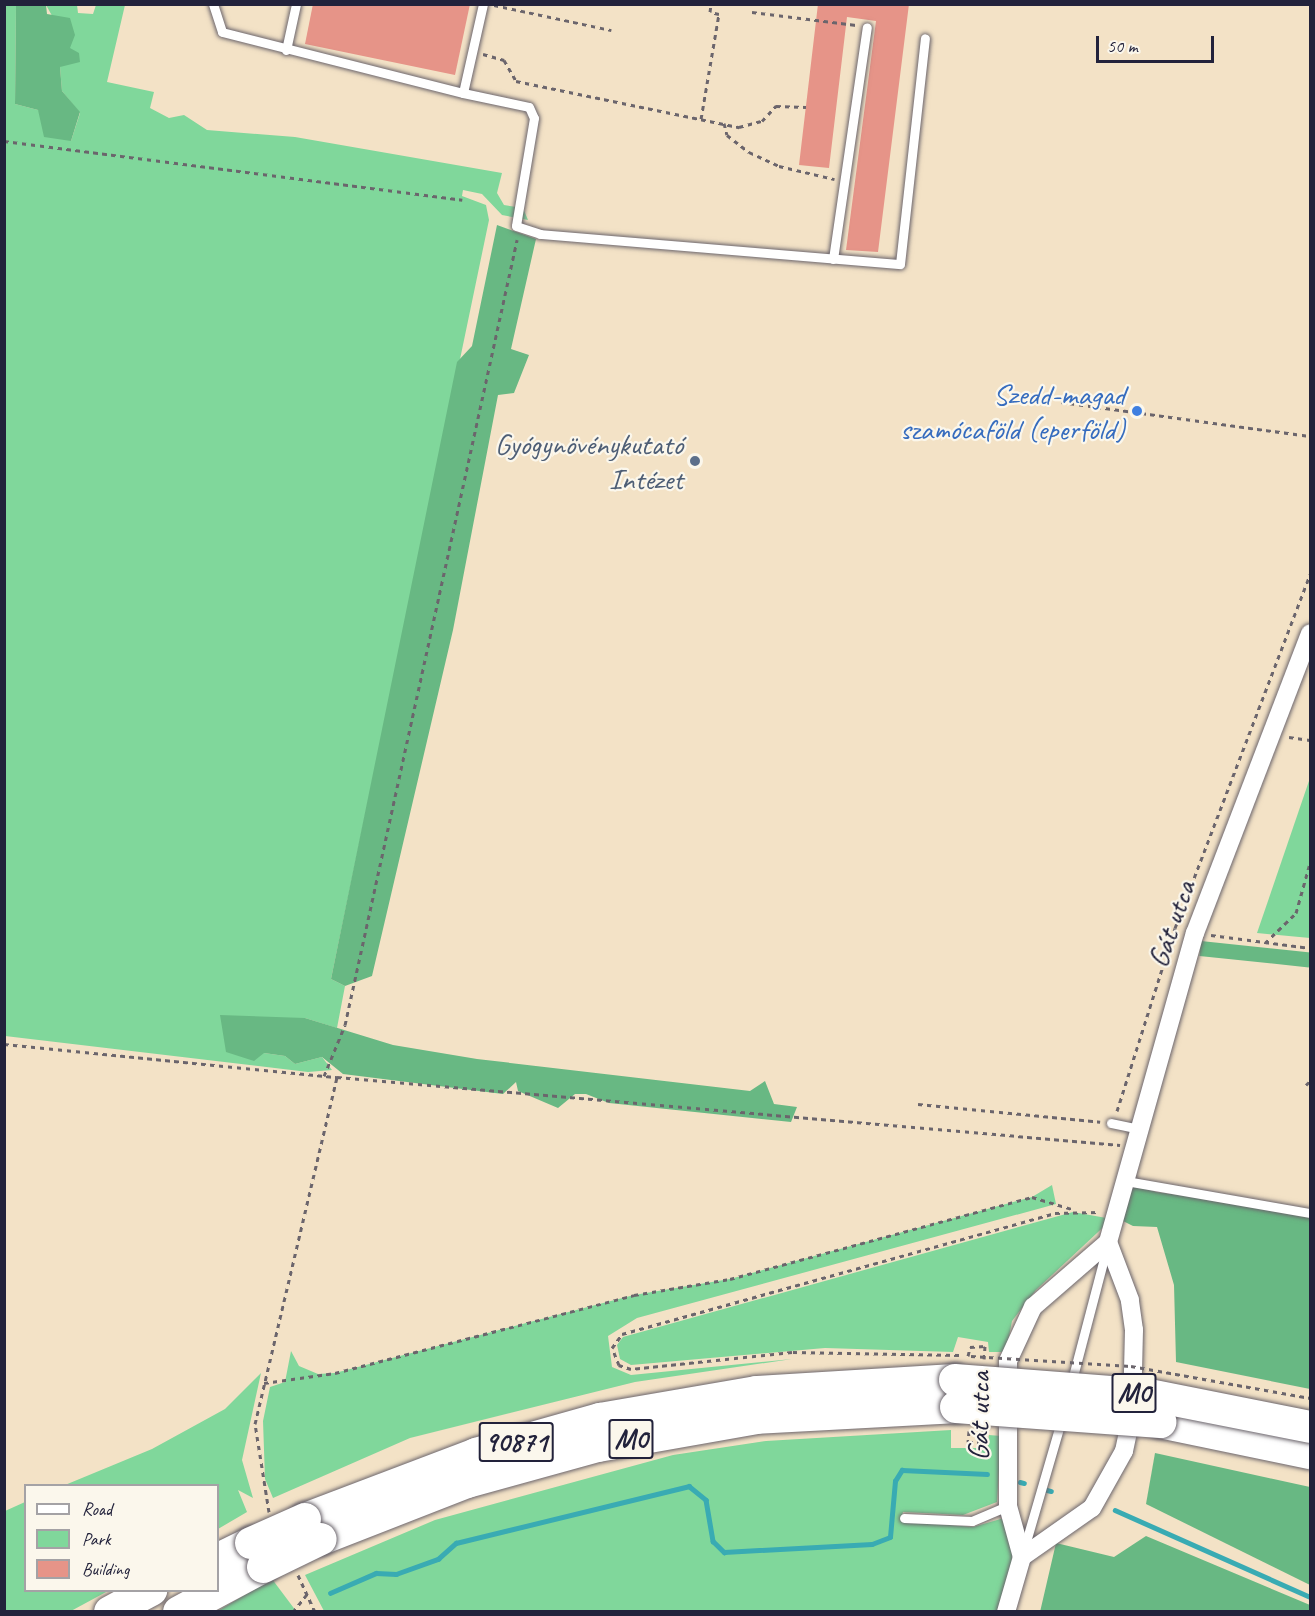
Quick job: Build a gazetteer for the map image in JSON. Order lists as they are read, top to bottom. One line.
{"streets":{"highway":["M0","90871"],"street":["Gát utca"]},"crossings":[["M0","90871"]],"places":["Szedd-magad szamócaföld (eperföld)","Gyógynövénykutató Intézet"],"legend":["Road","Park","Building"],"scale_bar":"50 m"}
